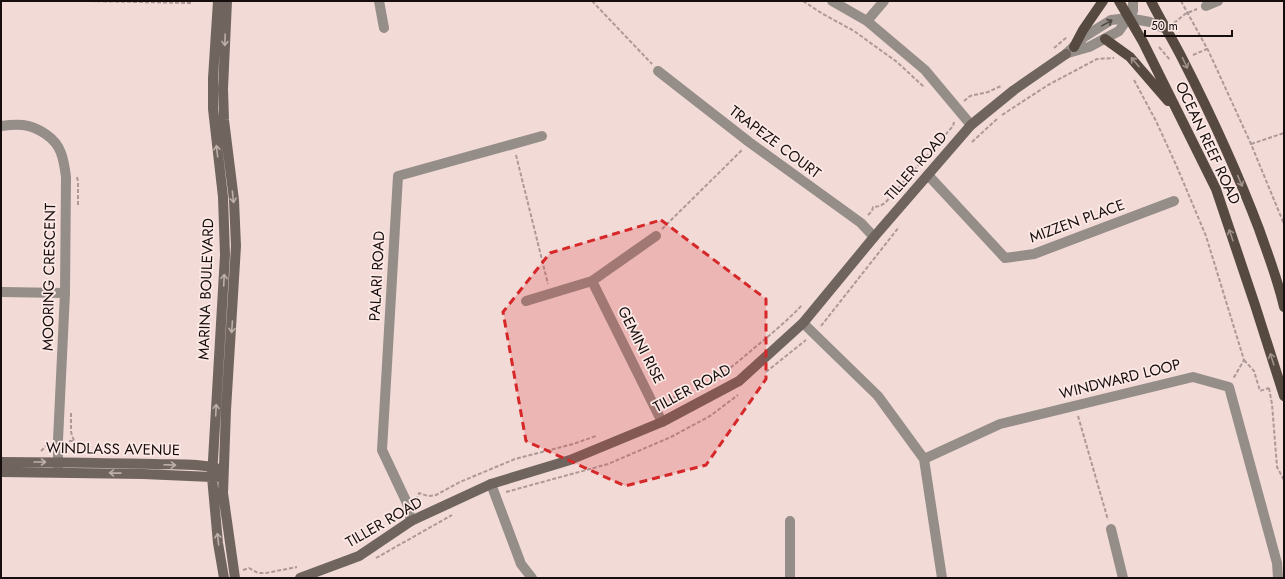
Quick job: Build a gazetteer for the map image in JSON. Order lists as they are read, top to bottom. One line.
{"streets":{"main road":["OCEAN REEF ROAD"],"street":["TRAPEZE COURT","TILLER ROAD","MIZZEN PLACE","PALARI ROAD","MOORING CRESCENT","MARINA BOULEVARD","GEMINI RISE","WINDWARD LOOP","WINDLASS AVENUE"]},"crossings":[["TRAPEZE COURT","TILLER ROAD"],["OCEAN REEF ROAD","TILLER ROAD"],["TILLER ROAD","MIZZEN PLACE"],["TILLER ROAD","PALARI ROAD"],["TILLER ROAD","GEMINI RISE"],["MOORING CRESCENT","WINDLASS AVENUE"],["MARINA BOULEVARD","WINDLASS AVENUE"]],"scale_bar":"50 m"}
